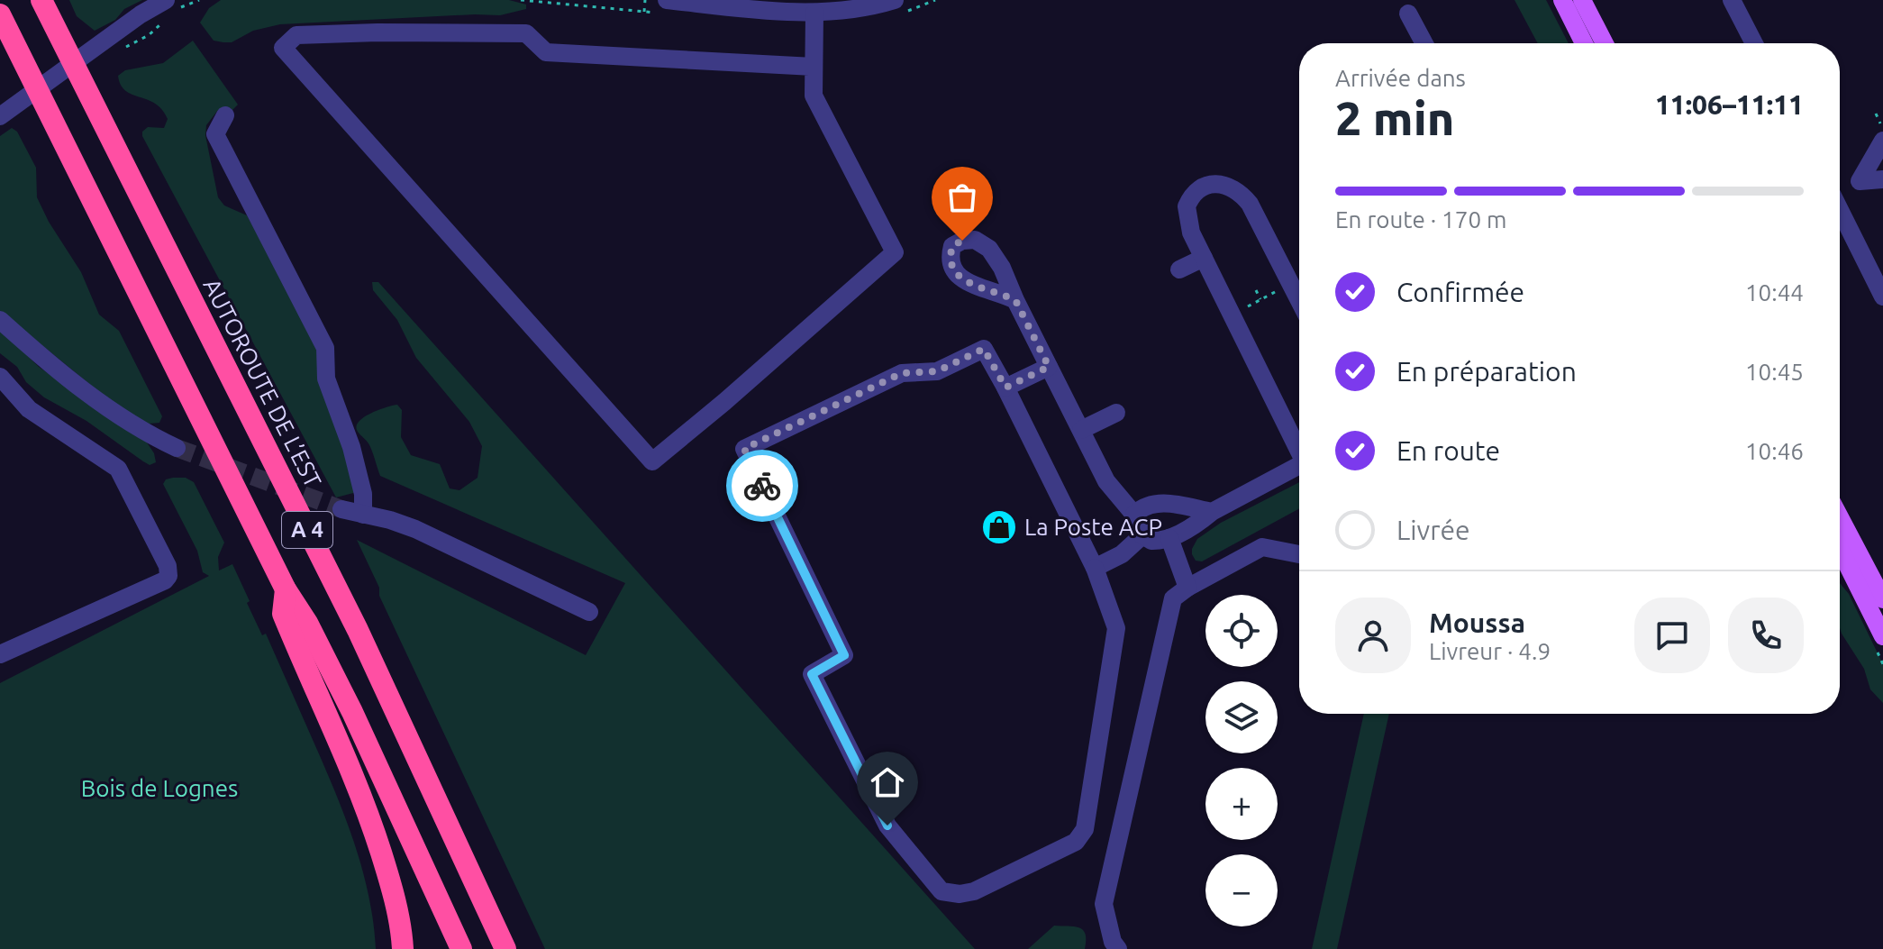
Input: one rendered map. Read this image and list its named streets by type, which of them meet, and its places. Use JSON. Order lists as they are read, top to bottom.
{
  "streets": {
    "highway": ["AUTOROUTE DE L’EST", "A 4"]
  },
  "parks": ["Bois de Lognes"],
  "places": {
    "shop": ["La Poste ACP"]
  },
  "page": {
    "heading": ["2 min", "Arrivée dans", "11:06–11:11"],
    "panel": ["Moussa", "Livreur · 4.9"],
    "bar": "En route · 170 m",
    "list": [
      ["Confirmée", "10:44"],
      ["En préparation", "10:45"],
      ["En route", "10:46"],
      "Livrée"
    ],
    "map_buttons": ["+", "−"]
  }
}
